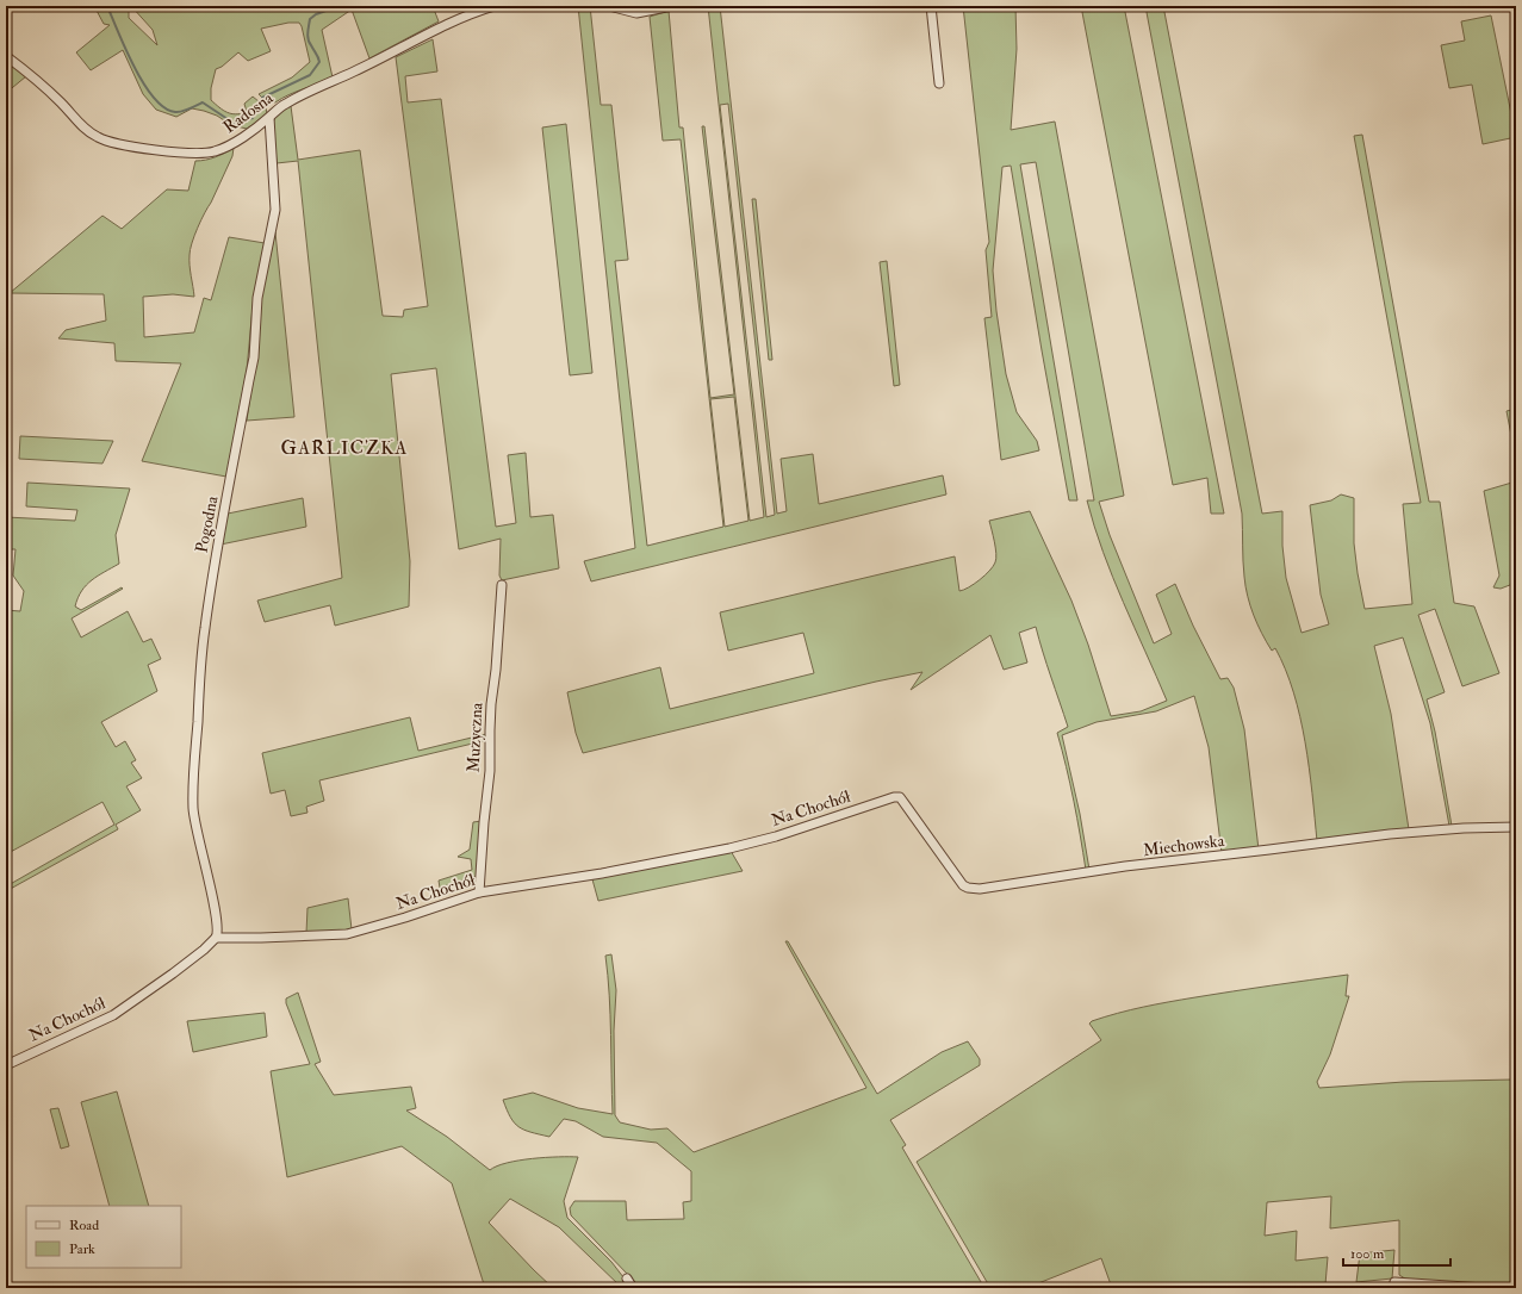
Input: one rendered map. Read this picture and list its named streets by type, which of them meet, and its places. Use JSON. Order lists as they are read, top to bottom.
{
  "streets": {
    "street": [
      "Radosna",
      "Pogodna",
      "Muzyczna",
      "Na Chochół",
      "Miechowska"
    ]
  },
  "crossings": [
    ["Radosna", "Pogodna"],
    ["Pogodna", "Na Chochół"],
    ["Muzyczna", "Na Chochół"],
    ["Na Chochół", "Miechowska"]
  ],
  "districts": ["GARLICZKA"],
  "legend": ["Road", "Park"],
  "scale_bar": "100 m"
}
